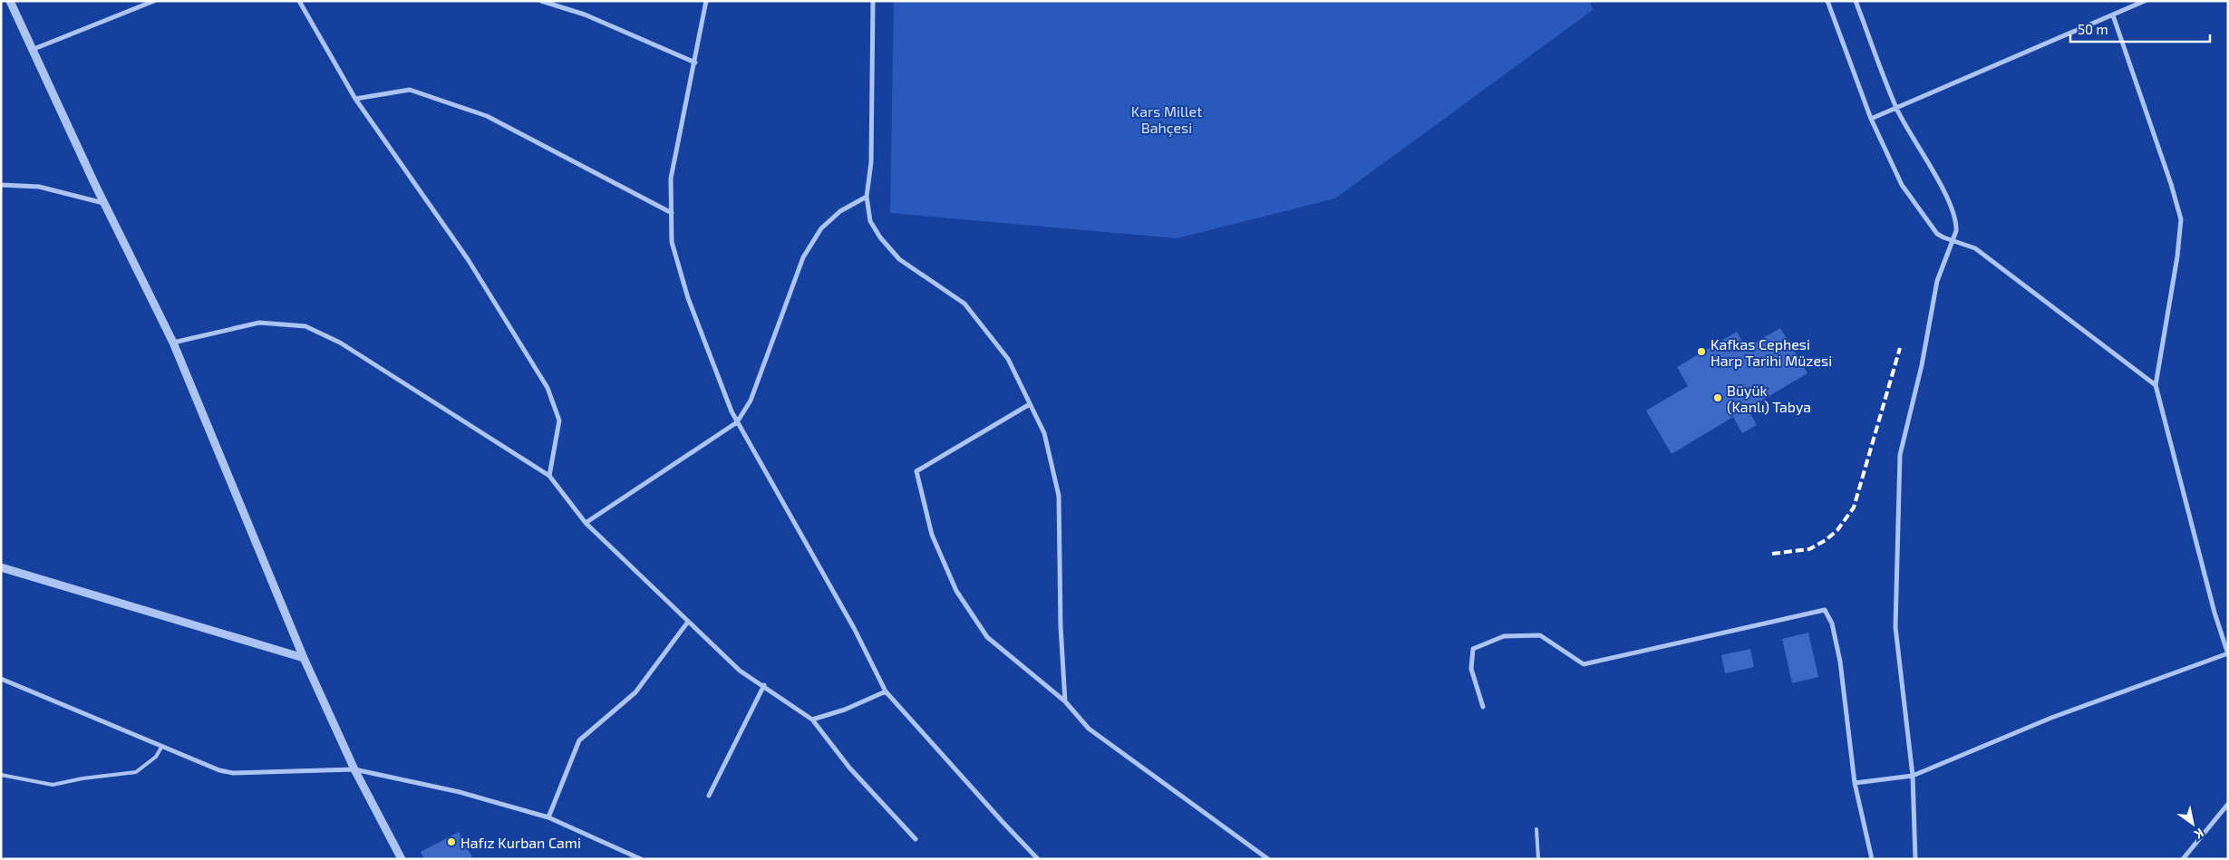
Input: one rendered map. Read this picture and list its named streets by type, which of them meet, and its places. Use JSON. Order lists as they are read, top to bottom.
{
  "parks": ["Kars Millet Bahçesi"],
  "places": ["Kafkas Cephesi Harp Tarihi Müzesi", "Büyük (Kanlı) Tabya", "Hafız Kurban Cami"],
  "scale_bar": "50 m",
  "north": "bottom right"
}
